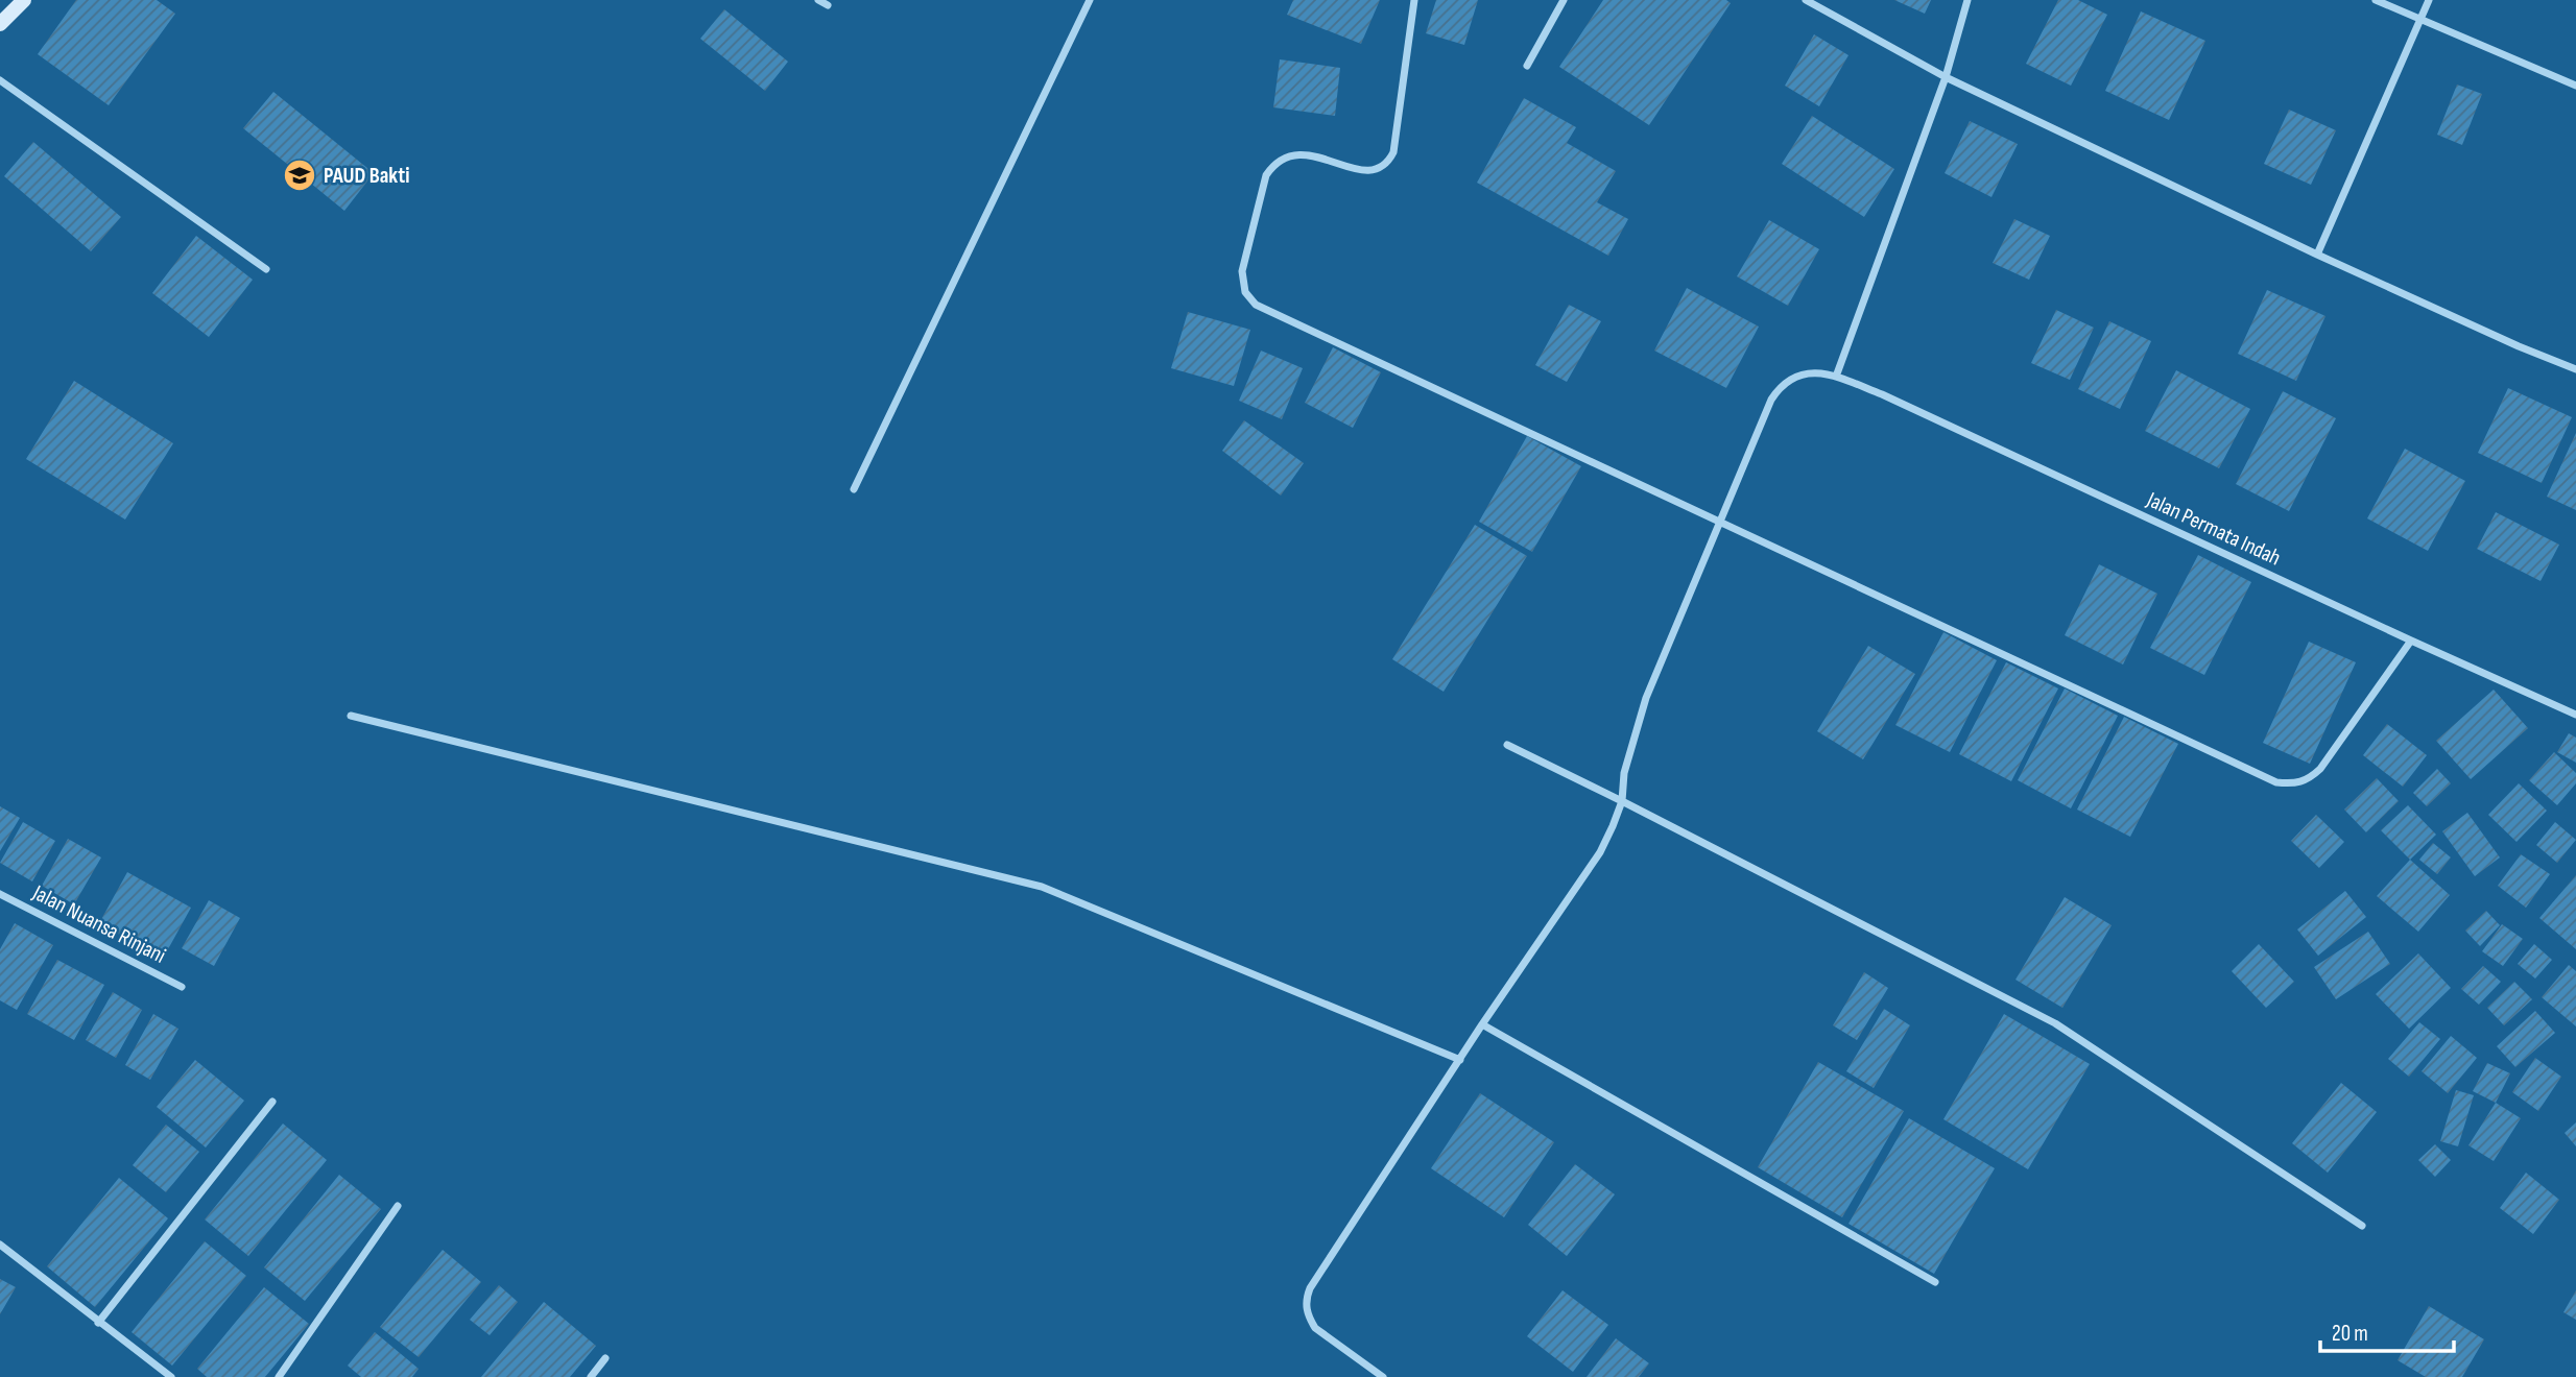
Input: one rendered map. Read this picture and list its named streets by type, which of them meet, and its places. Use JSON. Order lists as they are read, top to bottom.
{
  "streets": {
    "street": ["Jalan Permata Indah", "Jalan Nuansa Rinjani"]
  },
  "places": {
    "school or university": ["PAUD Bakti"]
  },
  "scale_bar": "20 m"
}
